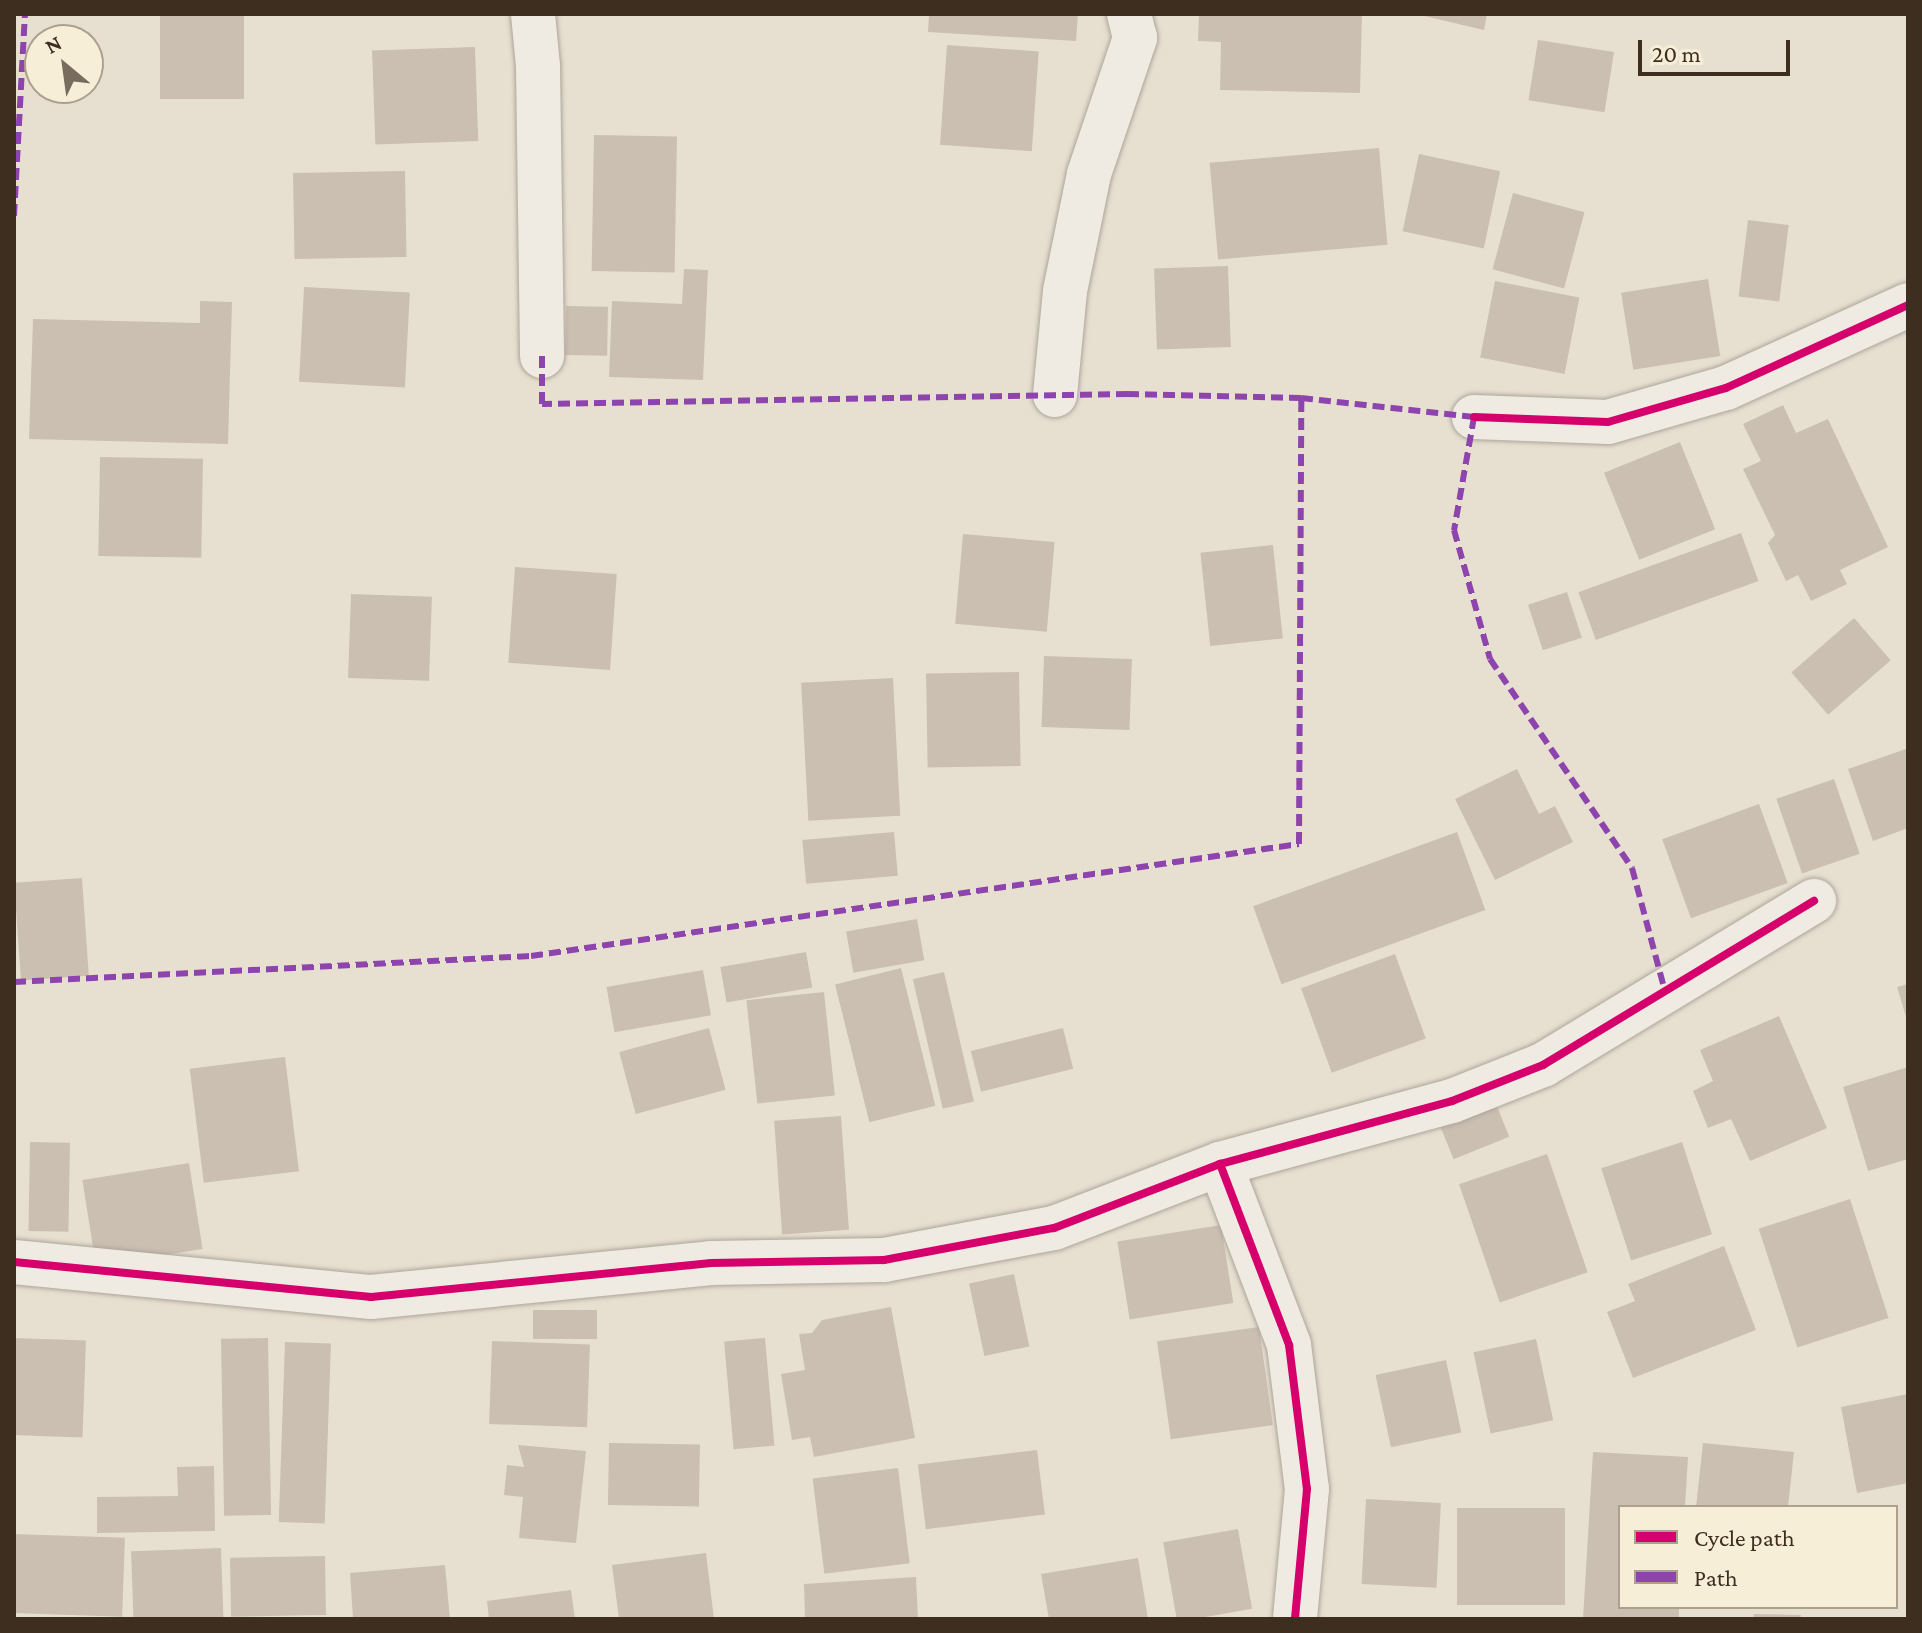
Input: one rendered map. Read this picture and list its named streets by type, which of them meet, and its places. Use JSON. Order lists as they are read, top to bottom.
{
  "legend": ["Cycle path", "Path"],
  "scale_bar": "20 m",
  "north": "top left"
}
